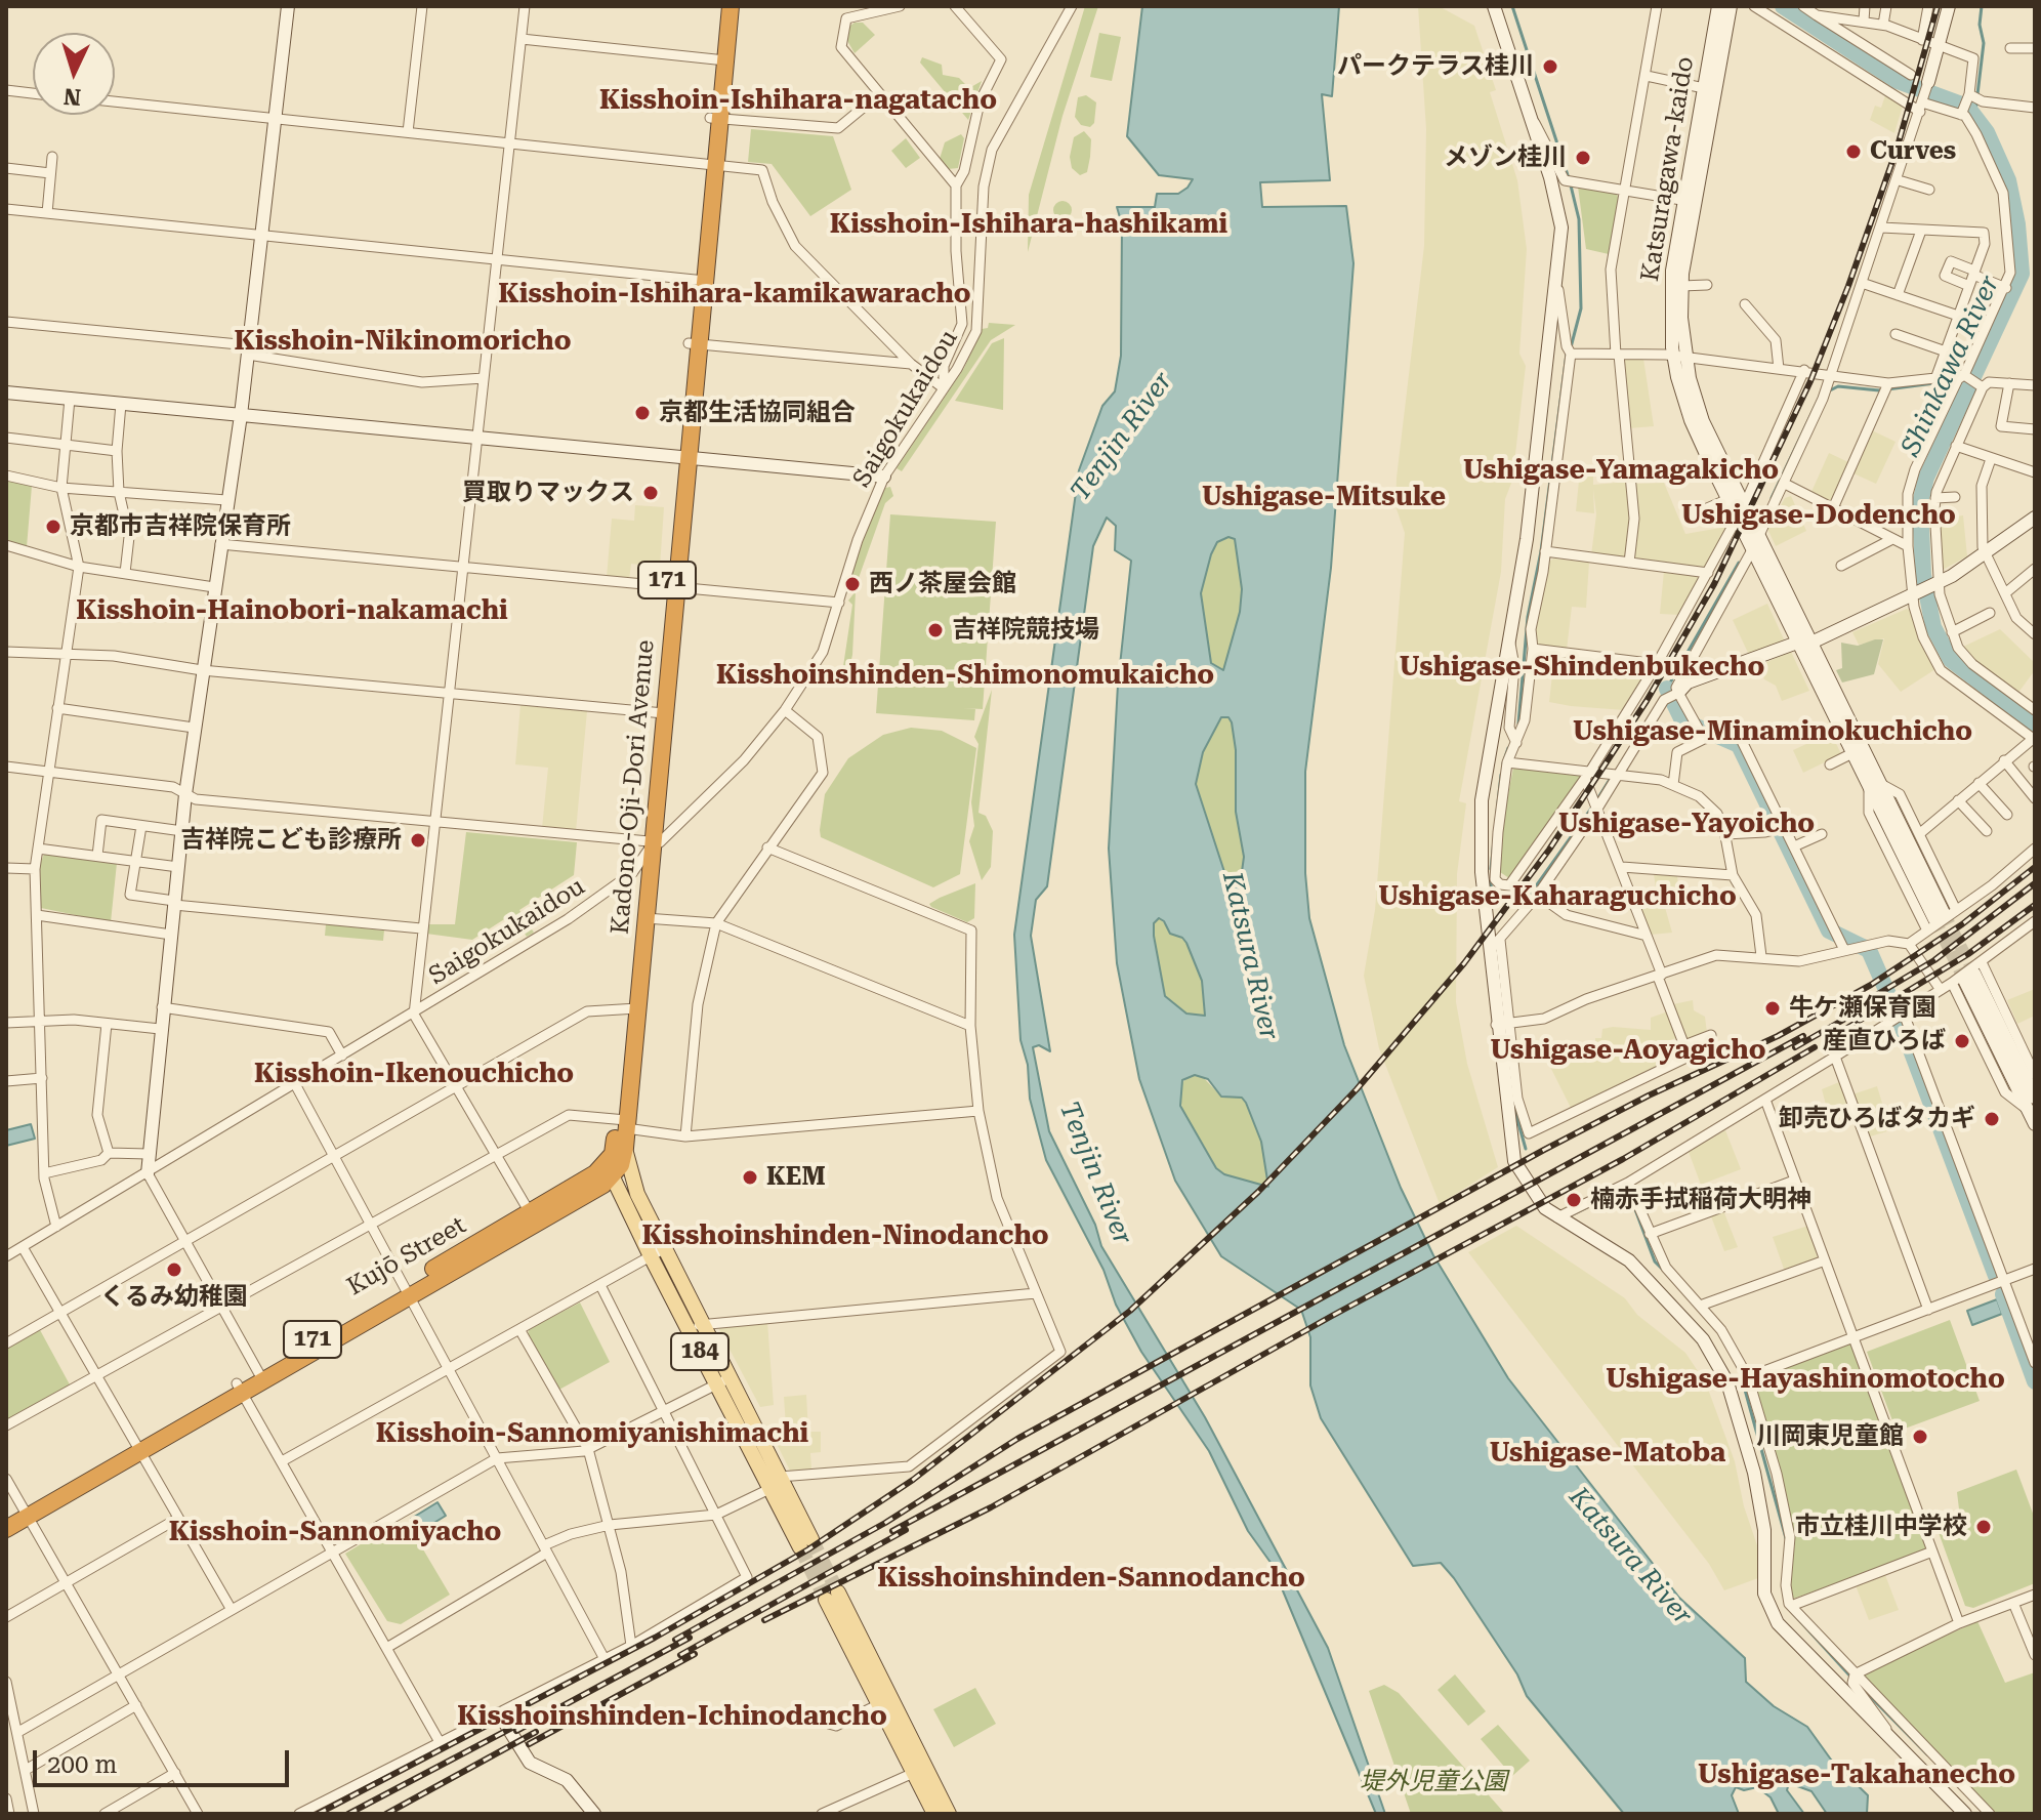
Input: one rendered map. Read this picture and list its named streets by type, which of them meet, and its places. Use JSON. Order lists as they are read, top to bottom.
{
  "streets": {
    "highway": ["171", "Kadono-Oji-Dori Avenue", "Kujō Street"],
    "main road": ["184"],
    "street": ["Katsuragawa-kaido", "Saigokukaidou"]
  },
  "crossings": [
    ["Saigokukaidou", "Kadono-Oji-Dori Avenue"],
    ["Kadono-Oji-Dori Avenue", "Kujō Street"],
    ["Kadono-Oji-Dori Avenue", "184"],
    ["Kujō Street", "184"]
  ],
  "districts": [
    "Kisshoin-Ishihara-nagatacho",
    "Kisshoin-Ishihara-hashikami",
    "Kisshoin-Ishihara-kamikawaracho",
    "Kisshoin-Nikinomoricho",
    "Ushigase-Yamagakicho",
    "Ushigase-Mitsuke",
    "Ushigase-Dodencho",
    "Kisshoin-Hainobori-nakamachi",
    "Ushigase-Shindenbukecho",
    "Kisshoinshinden-Shimonomukaicho",
    "Ushigase-Minaminokuchicho",
    "Ushigase-Yayoicho",
    "Ushigase-Kaharaguchicho",
    "Ushigase-Aoyagicho",
    "Kisshoin-Ikenouchicho",
    "Kisshoinshinden-Ninodancho",
    "Ushigase-Hayashinomotocho",
    "Kisshoin-Sannomiyanishimachi",
    "Ushigase-Matoba",
    "Kisshoin-Sannomiyacho",
    "Kisshoinshinden-Sannodancho",
    "Kisshoinshinden-Ichinodancho",
    "Ushigase-Takahanecho"
  ],
  "water": ["Shinkawa River", "Tenjin River", "Katsura River"],
  "parks": ["堤外児童公園"],
  "places": [
    "パークテラス桂川",
    "Curves",
    "メゾン桂川",
    "京都生活協同組合",
    "買取りマックス",
    "京都市吉祥院保育所",
    "西ノ茶屋会館",
    "吉祥院競技場",
    "吉祥院こども診療所",
    "牛ケ瀬保育園",
    "産直ひろば",
    "卸売ひろばタカギ",
    "KEM",
    "楠赤手拭稲荷大明神",
    "くるみ幼稚園",
    "川岡東児童館",
    "市立桂川中学校"
  ],
  "scale_bar": "200 m",
  "north": "bottom"
}
